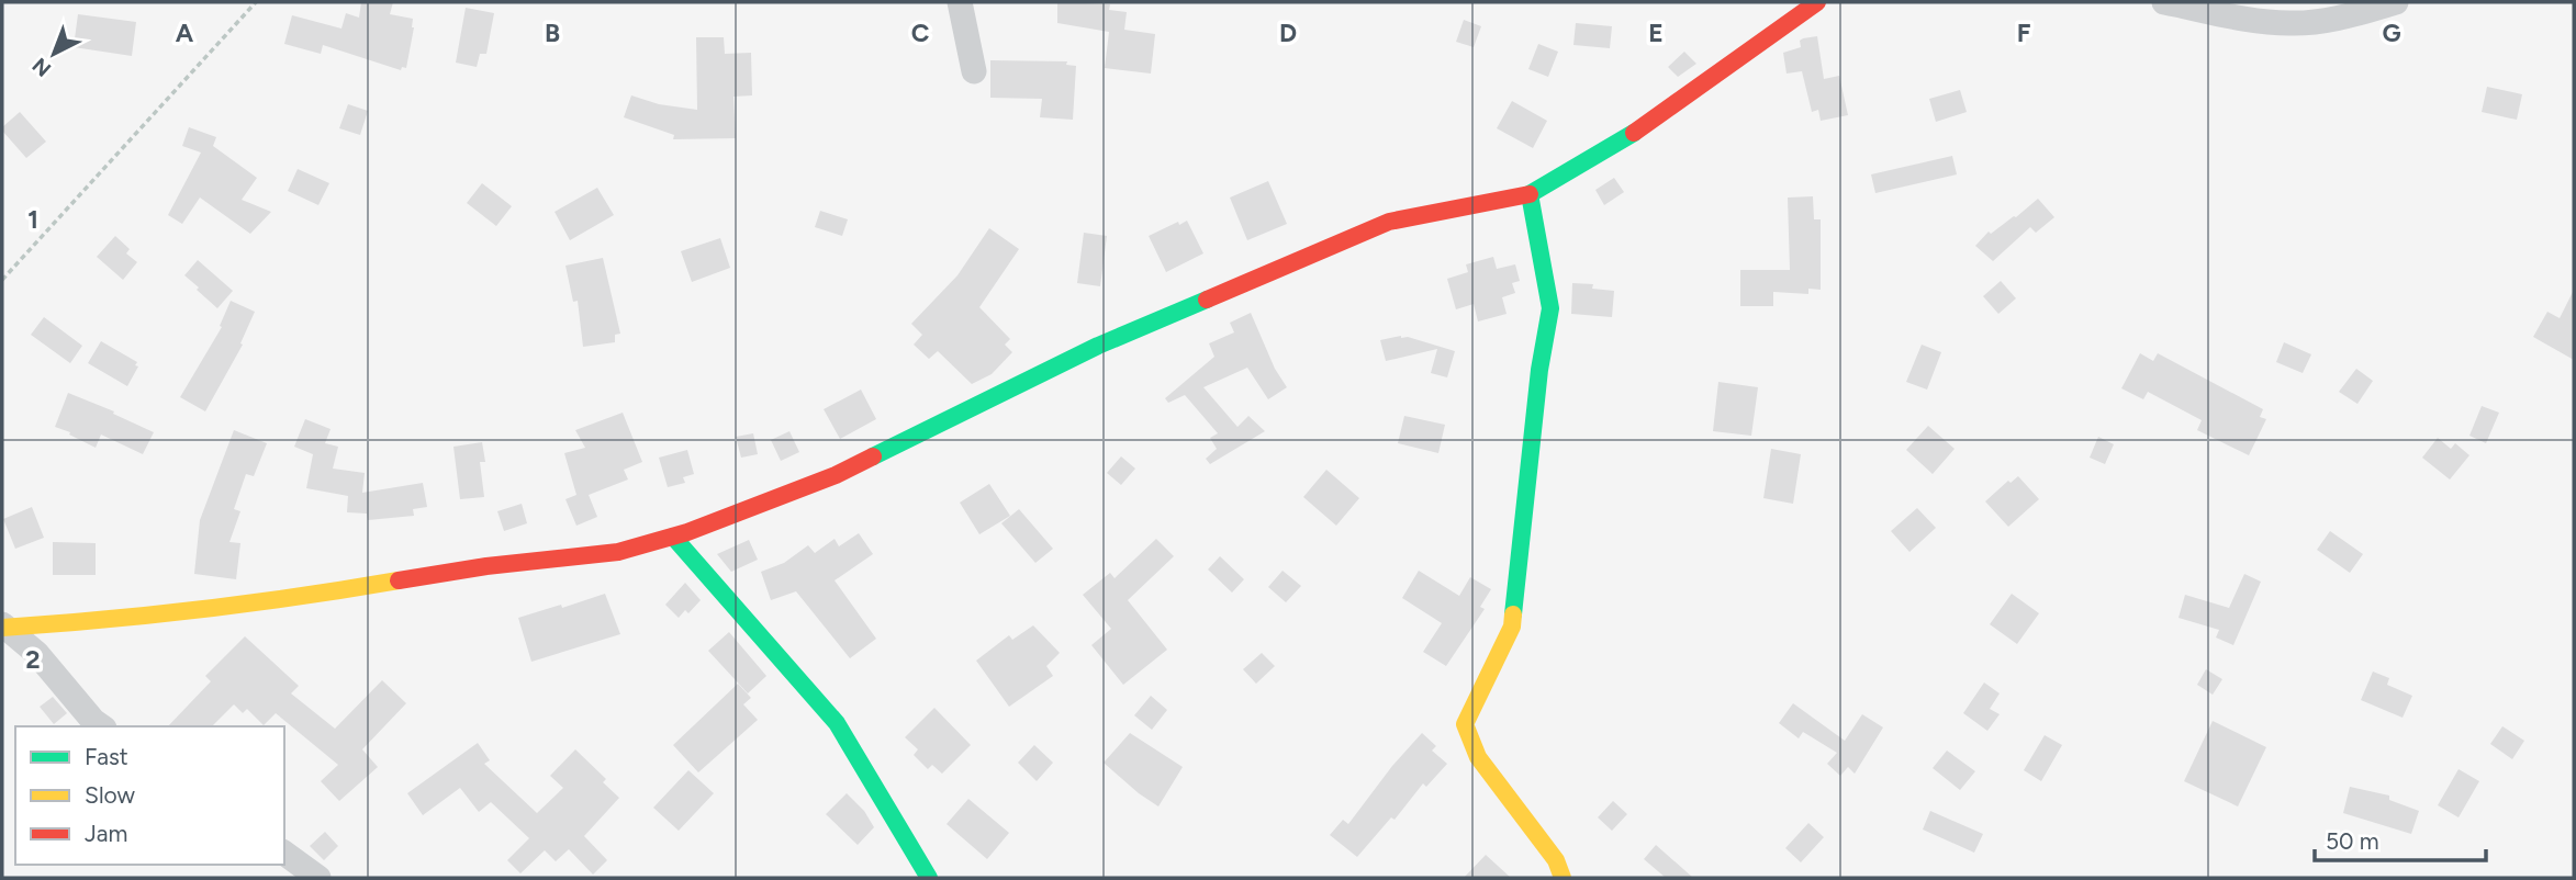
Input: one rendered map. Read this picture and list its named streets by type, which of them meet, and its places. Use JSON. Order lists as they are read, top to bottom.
{
  "legend": ["Fast", "Slow", "Jam"],
  "scale_bar": "50 m",
  "north": "bottom left",
  "grid": {
    "columns": [
      "A",
      "B",
      "C",
      "D",
      "E",
      "F",
      "G"
    ],
    "rows": ["1", "2"]
  }
}
